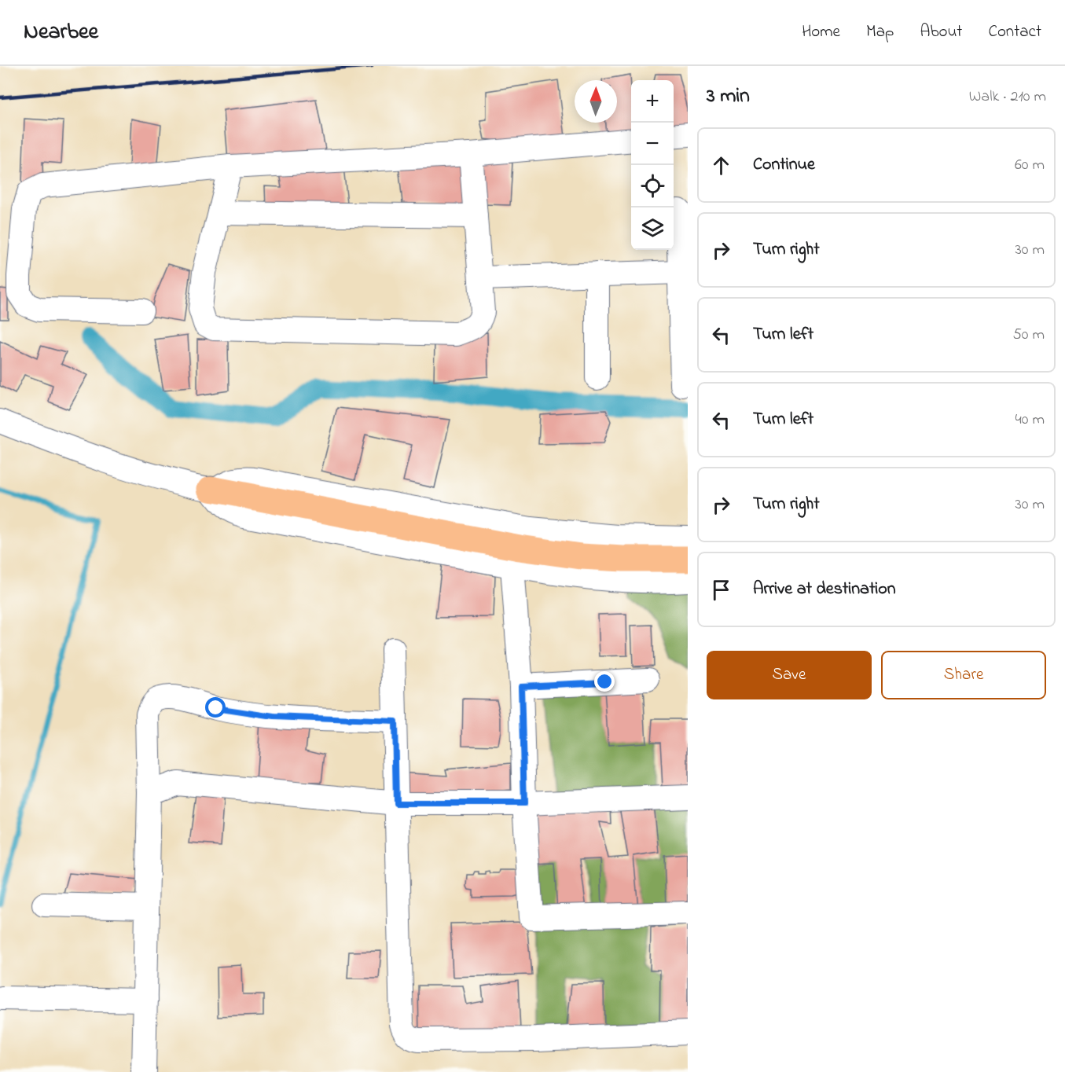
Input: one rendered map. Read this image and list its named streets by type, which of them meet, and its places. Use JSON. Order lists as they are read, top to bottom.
{
  "north": "top",
  "page": {
    "header": "Nearbee",
    "nav": [
      "Home",
      "Map",
      "About",
      "Contact"
    ],
    "heading": ["3 min", "Walk · 210 m"],
    "map_buttons": ["+", "−"],
    "list": [
      ["Continue", "60 m"],
      ["Turn right", "30 m"],
      ["Turn left", "50 m"],
      ["Turn left", "40 m"],
      ["Turn right", "30 m"],
      "Arrive at destination"
    ],
    "buttons": ["Save", "Share"]
  }
}
